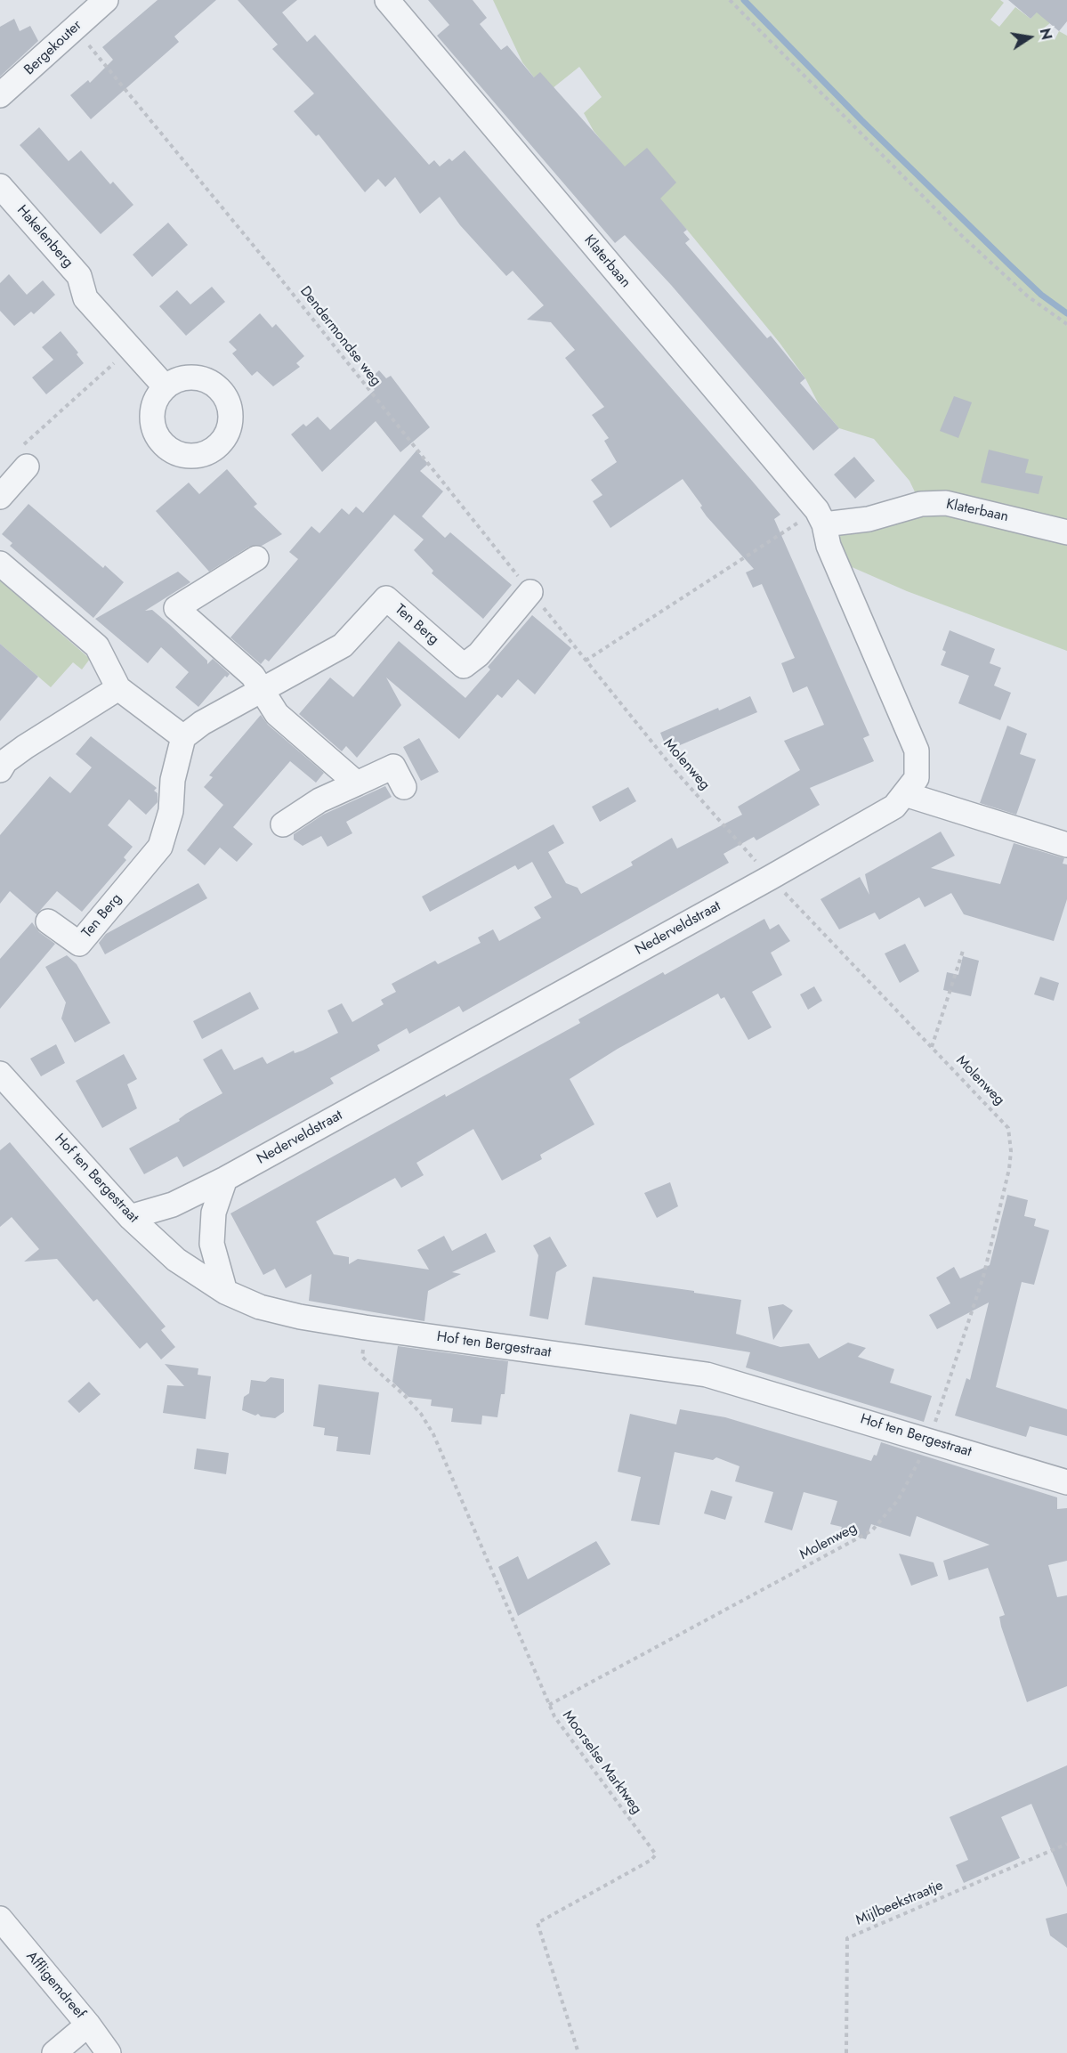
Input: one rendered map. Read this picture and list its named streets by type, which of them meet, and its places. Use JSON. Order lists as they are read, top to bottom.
{
  "streets": {
    "street": [
      "Bergekouter",
      "Hakelenberg",
      "Klaterbaan",
      "Ten Berg",
      "Nederveldstraat",
      "Hof ten Bergestraat",
      "Affligemdreef"
    ],
    "path": [
      "Dendermondse weg",
      "Molenweg",
      "Moorselse Marktweg",
      "Mijlbeekstraatje"
    ]
  },
  "crossings": [
    ["Bergekouter", "Dendermondse weg"],
    ["Klaterbaan", "Nederveldstraat"],
    ["Dendermondse weg", "Ten Berg"],
    ["Dendermondse weg", "Molenweg"],
    ["Molenweg", "Nederveldstraat"],
    ["Molenweg", "Hof ten Bergestraat"],
    ["Molenweg", "Moorselse Marktweg"],
    ["Nederveldstraat", "Hof ten Bergestraat"],
    ["Hof ten Bergestraat", "Moorselse Marktweg"]
  ],
  "north": "right"
}
